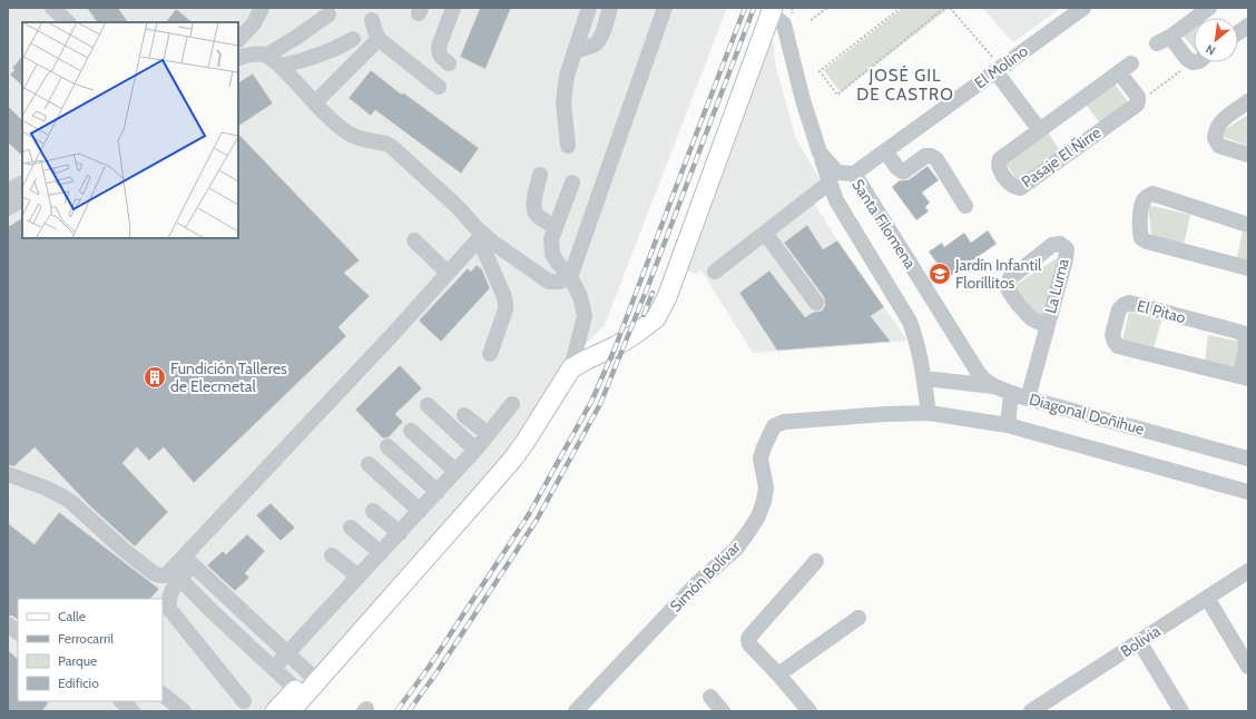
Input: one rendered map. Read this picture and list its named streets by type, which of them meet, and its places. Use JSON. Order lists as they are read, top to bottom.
{
  "streets": {
    "street": [
      "El Molino",
      "Pasaje El Ñirre",
      "Santa Filomena",
      "La Luma",
      "El Pitao",
      "Diagonal Doñihue",
      "Simón Bolívar",
      "Bolivia"
    ]
  },
  "crossings": [
    ["El Molino", "Santa Filomena"],
    ["Santa Filomena", "Diagonal Doñihue"],
    ["La Luma", "Diagonal Doñihue"]
  ],
  "districts": ["JOSÉ GIL DE CASTRO"],
  "places": {
    "school or university": ["Jardín Infantil Florillitos"],
    "building": ["Fundición Talleres de Elecmetal"]
  },
  "legend": [
    "Calle",
    "Ferrocarril",
    "Parque",
    "Edificio"
  ],
  "north": "bottom left"
}
